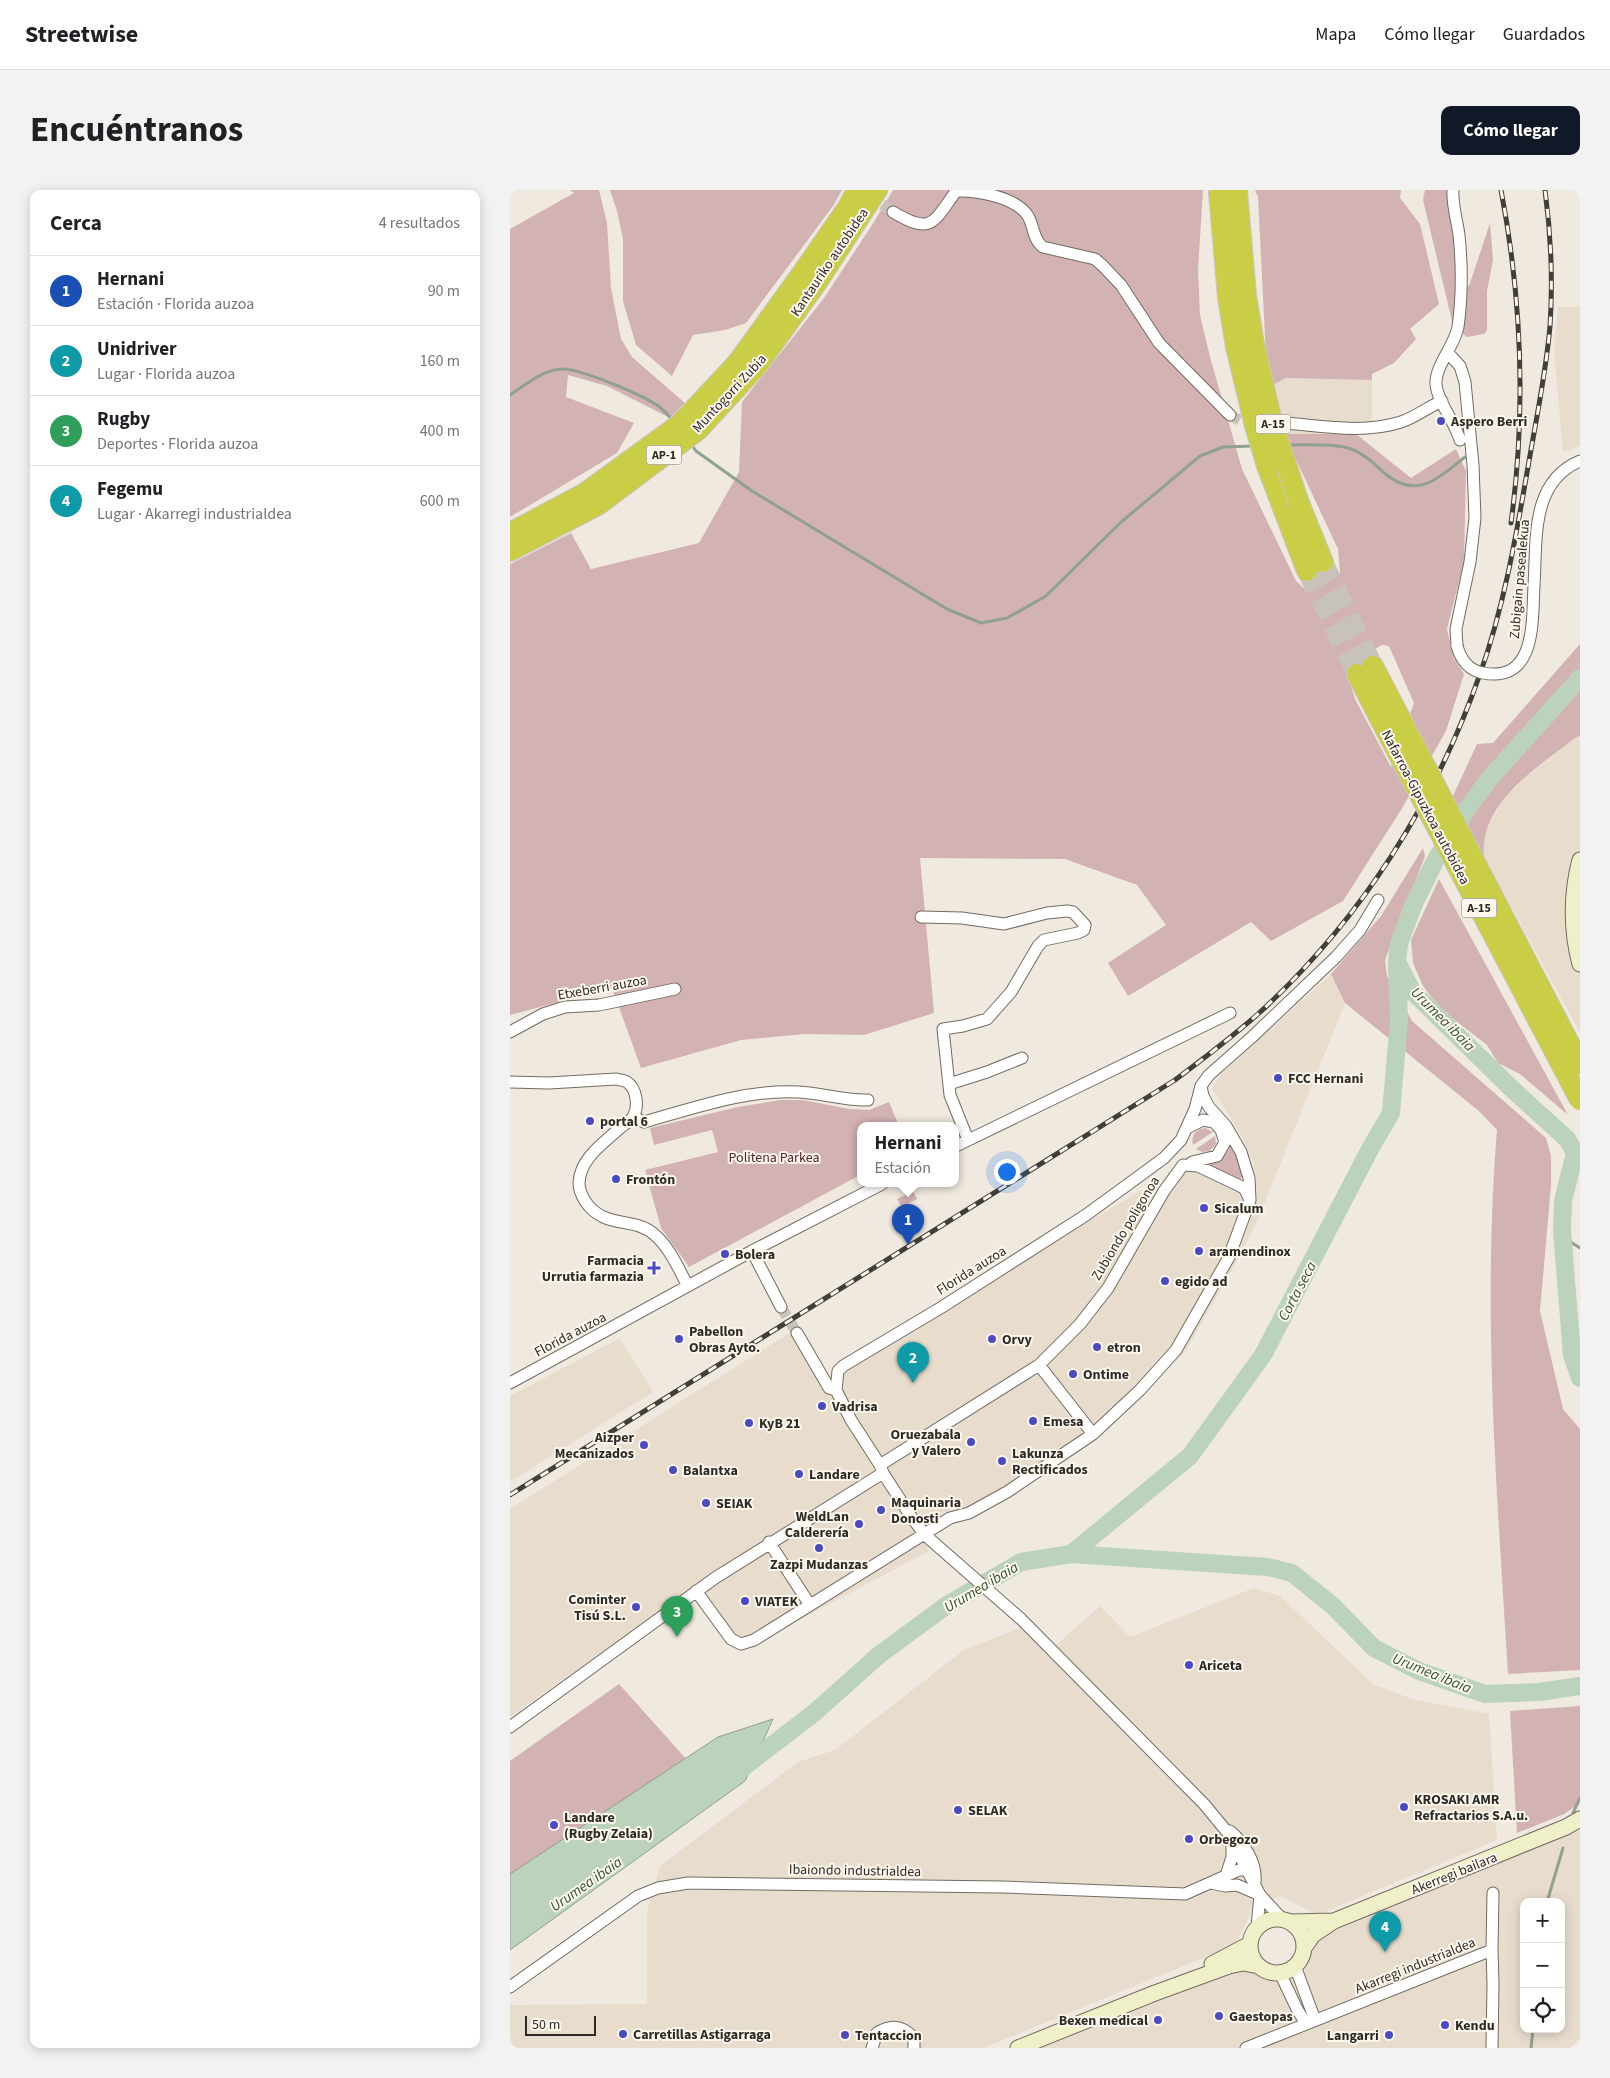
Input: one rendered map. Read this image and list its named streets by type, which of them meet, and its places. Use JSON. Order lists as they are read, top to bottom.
{
  "streets": {
    "highway": [
      "Kantauriko autobidea",
      "Muntogorri Zubia",
      "A-15",
      "AP-1",
      "Nafarroa-Gipuzkoa autobidea"
    ],
    "main road": ["Akerregi bailara"],
    "street": [
      "Zubigain pasealekua",
      "Etxeberri auzoa",
      "Zubiondo poligonoa",
      "Florida auzoa",
      "Ibaiondo industrialdea",
      "Akarregi industrialdea"
    ]
  },
  "crossings": [
    ["Kantauriko autobidea", "Muntogorri Zubia"]
  ],
  "water": ["Urumea ibaia", "Corta seca"],
  "parks": ["Politena Parkea"],
  "places": {
    "other": [
      "Aspero Berri",
      "FCC Hernani",
      "portal 6",
      "Frontón",
      "Sicalum",
      "aramendinox",
      "Bolera",
      "egido ad",
      "Pabellon Obras Ayto.",
      "Orvy",
      "etron",
      "Ontime",
      "Vadrisa",
      "Emesa",
      "KyB 21",
      "Oruezabala y Valero",
      "Aizper Mecanizados",
      "Lakunza Rectificados",
      "Balantxa",
      "Landare",
      "SEIAK",
      "Maquinaria Donosti",
      "WeldLan Calderería",
      "Zazpi Mudanzas",
      "VIATEK",
      "Cominter Tisú S.L.",
      "Ariceta",
      "KROSAKI AMR Refractarios S.A.u.",
      "SELAK",
      "Landare (Rugby Zelaia)",
      "Orbegozo",
      "Gaestopas",
      "Bexen medical",
      "Kendu",
      "Carretillas Astigarraga",
      "Tentaccion",
      "Langarri"
    ],
    "health": ["Farmacia Urrutia farmazia"]
  },
  "scale_bar": "50 m",
  "page": {
    "header": "Streetwise",
    "nav": ["Mapa", "Cómo llegar", "Guardados"],
    "title": "Encuéntranos",
    "buttons": "Cómo llegar",
    "heading": ["Cerca", "4 resultados"],
    "list": [
      {
        "mark": "1",
        "name": "Hernani",
        "note": "Estación · Florida auzoa",
        "value": "90 m"
      },
      {
        "mark": "2",
        "name": "Unidriver",
        "note": "Lugar · Florida auzoa",
        "value": "160 m"
      },
      {
        "mark": "3",
        "name": "Rugby",
        "note": "Deportes · Florida auzoa",
        "value": "400 m"
      },
      {
        "mark": "4",
        "name": "Fegemu",
        "note": "Lugar · Akarregi industrialdea",
        "value": "600 m"
      }
    ],
    "popup": ["Hernani", "Estación"],
    "pins": [
      "1",
      "2",
      "3",
      "4"
    ],
    "map_buttons": ["+", "−"],
    "scale": "50 m"
  }
}
